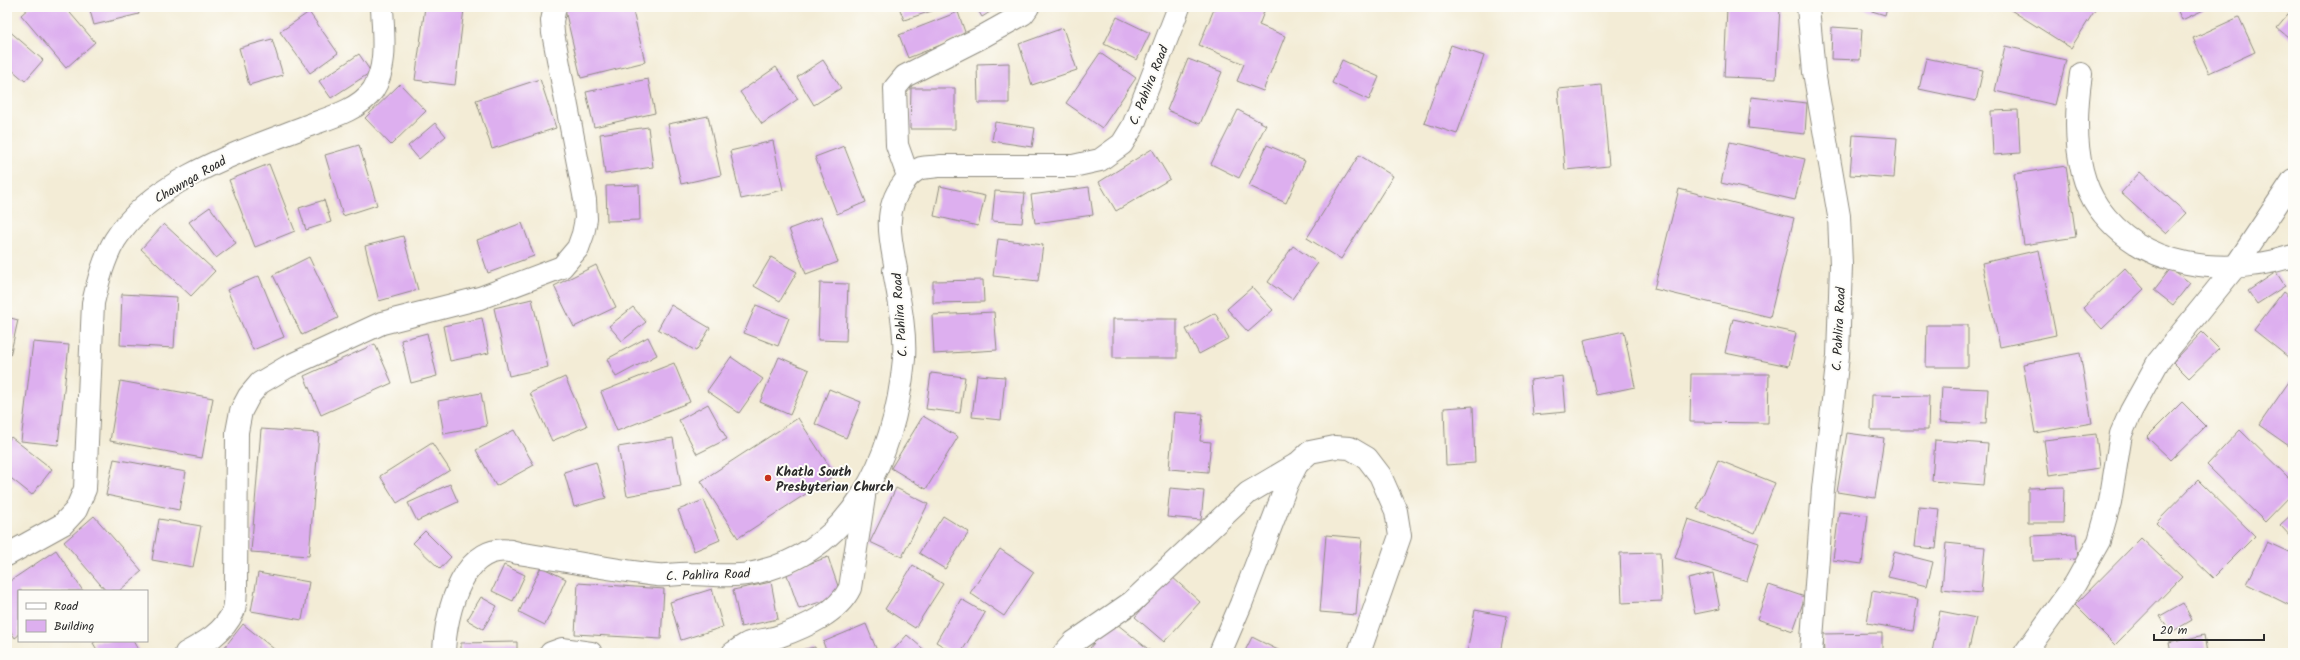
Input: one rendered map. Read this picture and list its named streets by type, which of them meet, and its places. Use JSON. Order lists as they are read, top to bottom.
{
  "streets": {
    "street": ["C. Pahlira Road", "Chawnga Road"]
  },
  "places": ["Khatla South Presbyterian Church"],
  "legend": ["Road", "Building"],
  "scale_bar": "20 m"
}
